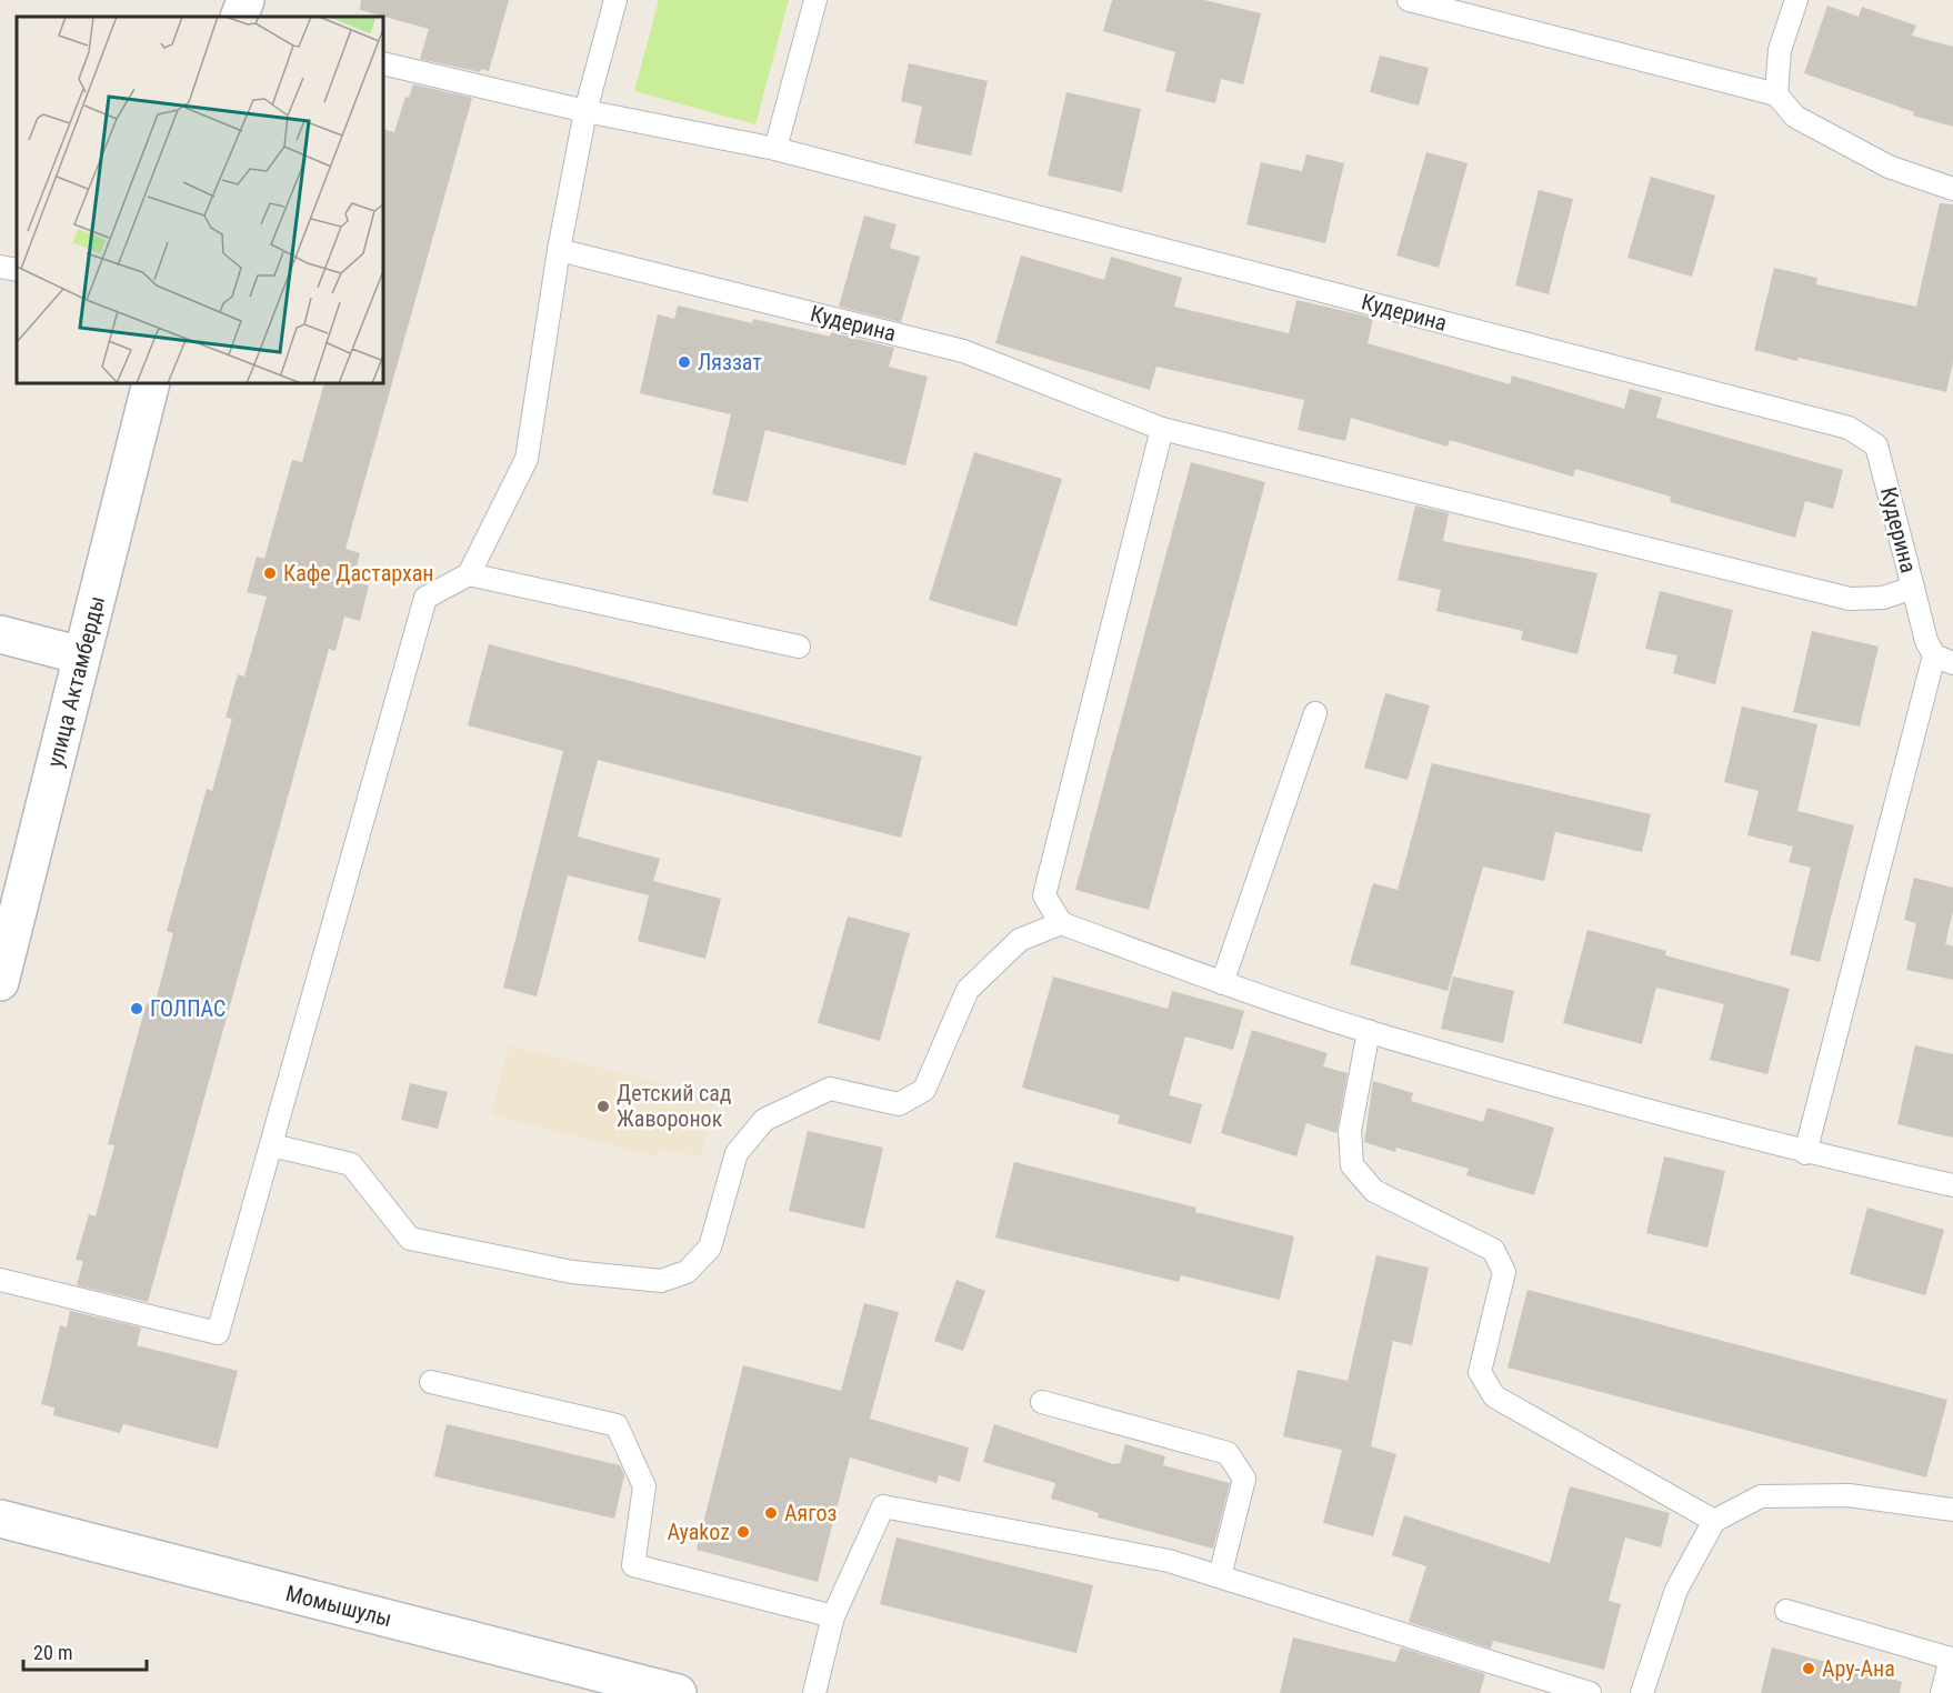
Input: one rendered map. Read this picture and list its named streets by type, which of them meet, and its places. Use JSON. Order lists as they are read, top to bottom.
{
  "streets": {
    "main road": ["улица Актамберды", "Момышулы"],
    "lane": ["Кудерина"]
  },
  "places": [
    "Ляззат",
    "Кафе Дастархан",
    "ГОЛПАС",
    "Детский сад Жаворонок",
    "Аягоз",
    "Ayakoz",
    "Ару-Ана"
  ],
  "scale_bar": "20 m"
}
